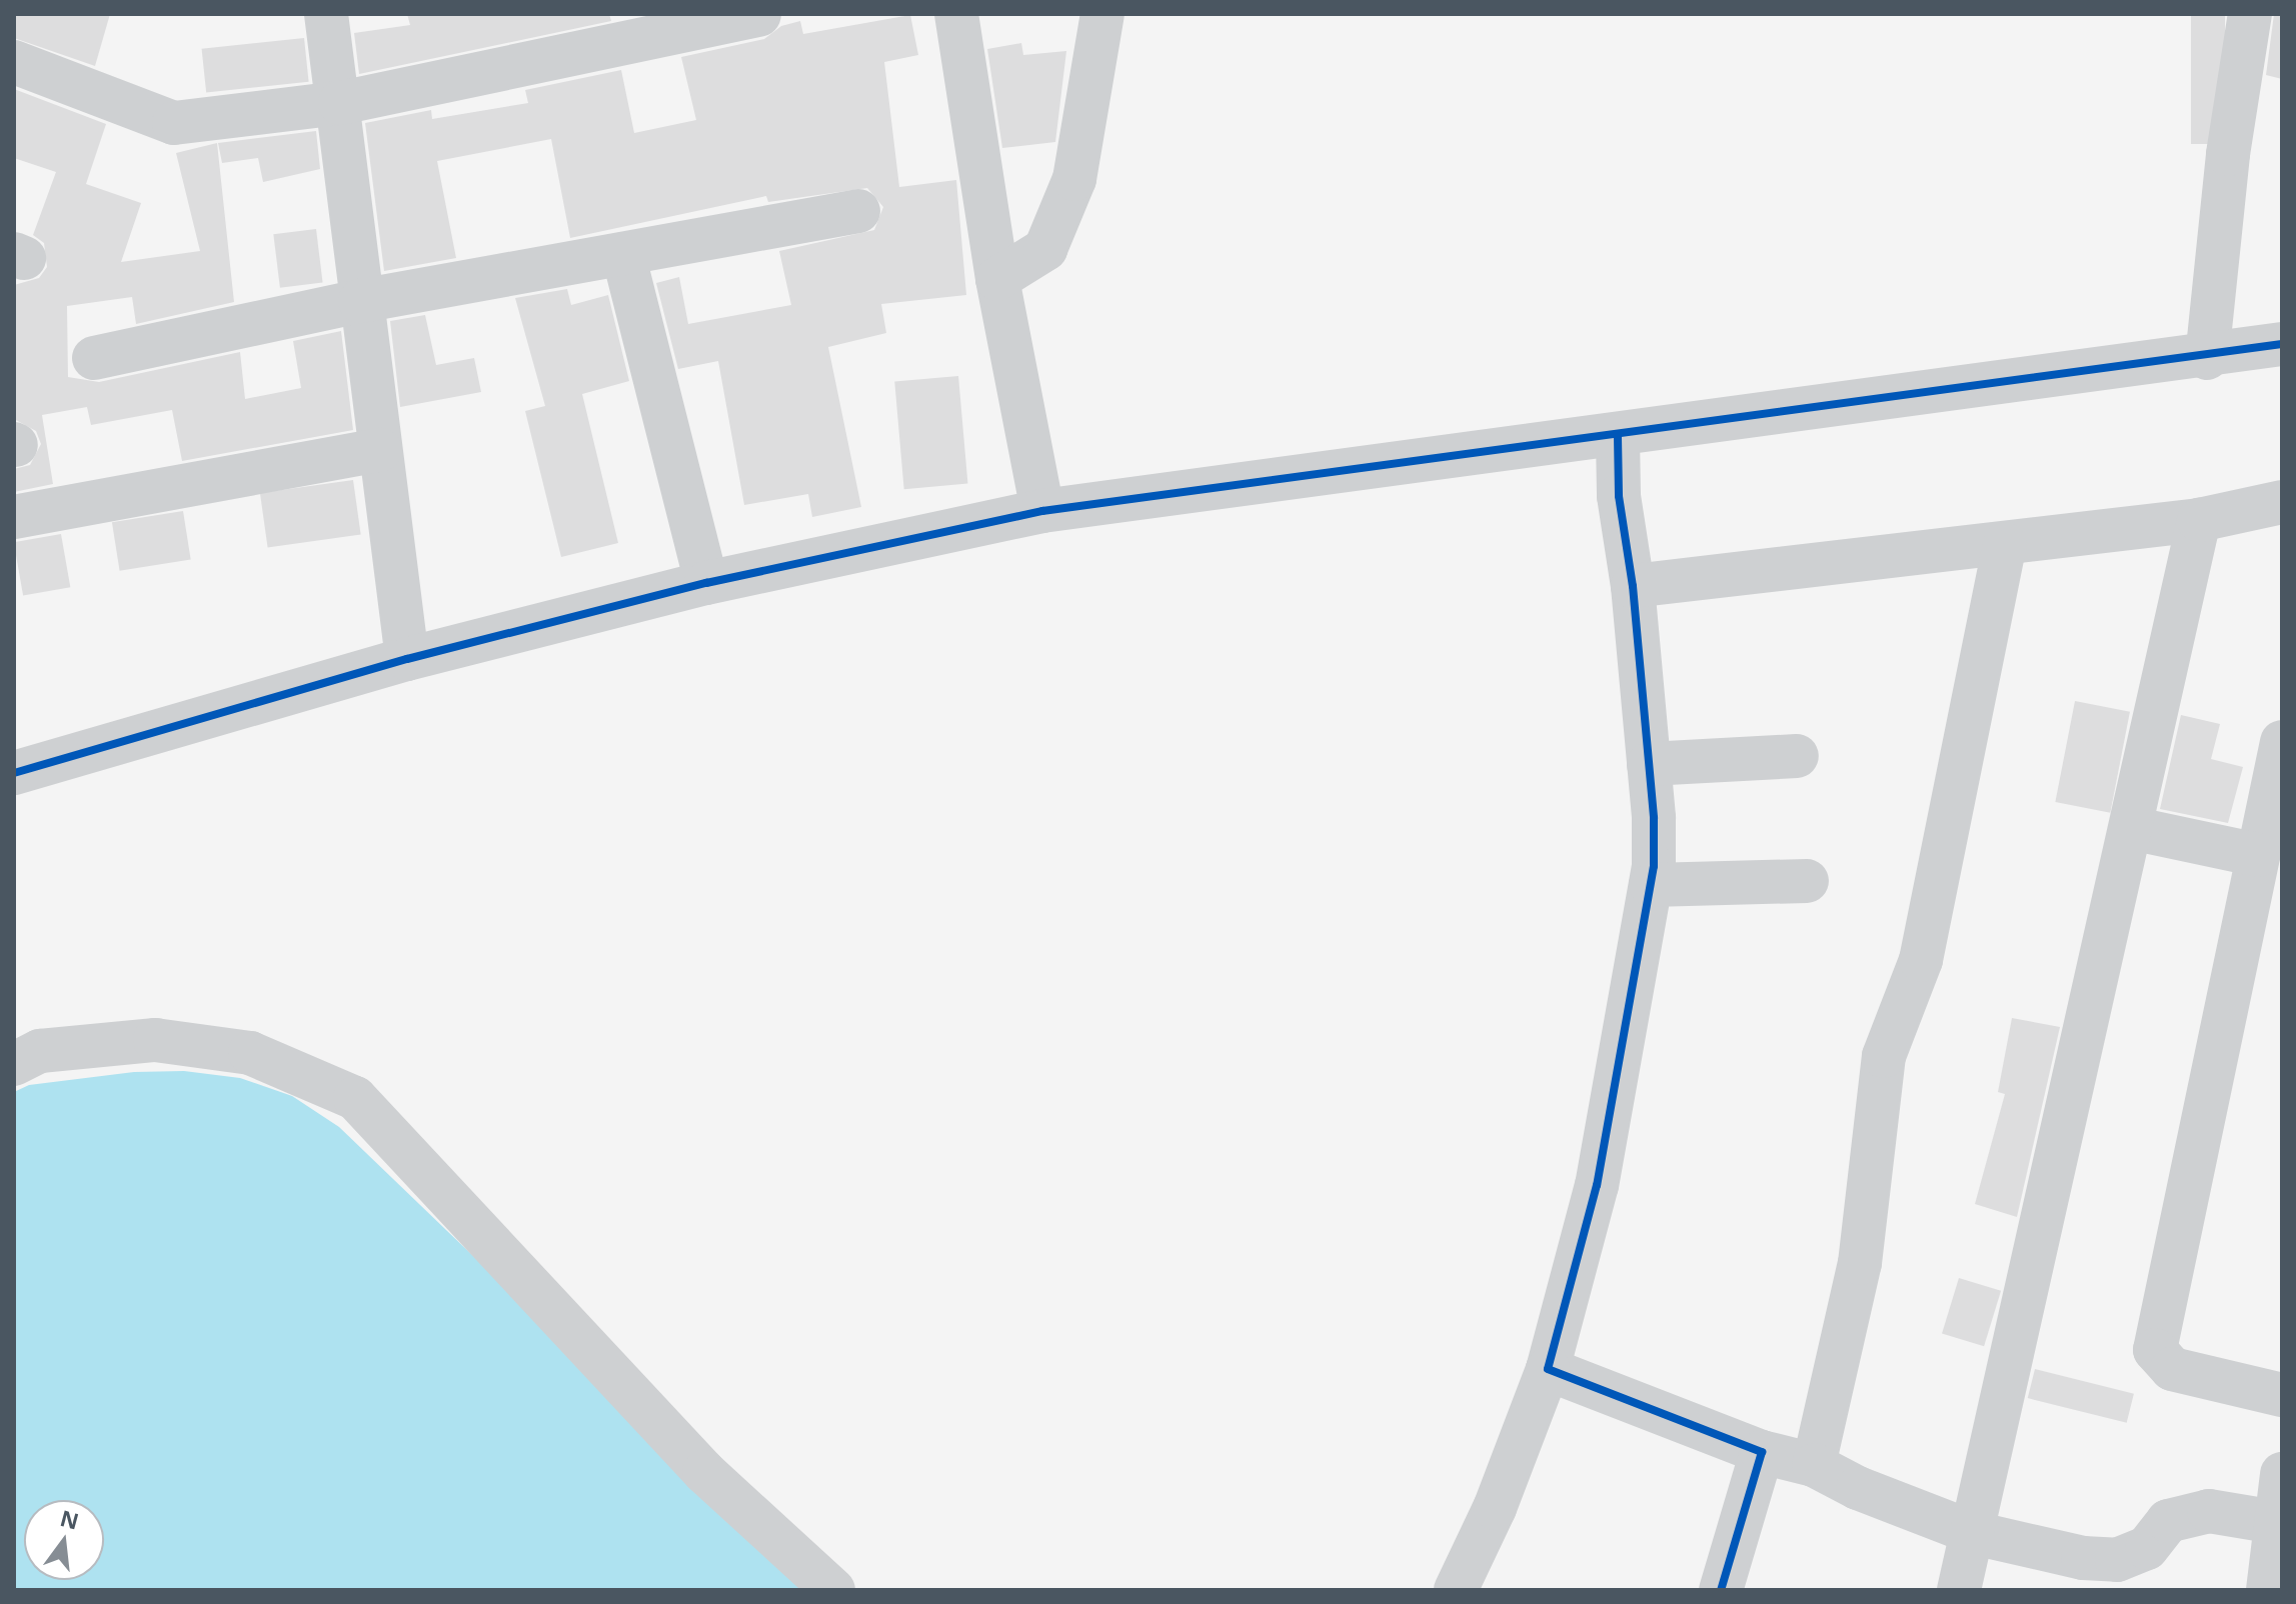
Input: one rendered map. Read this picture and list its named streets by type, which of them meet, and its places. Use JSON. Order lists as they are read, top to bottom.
{
  "north": "top"
}
